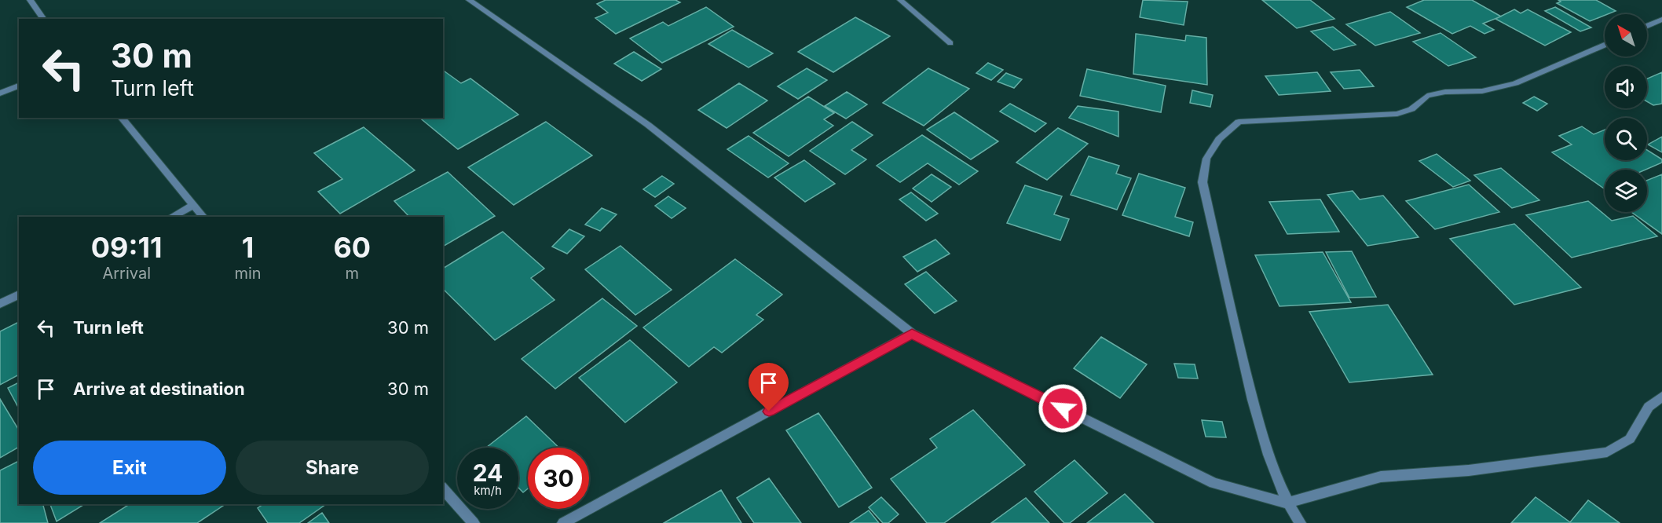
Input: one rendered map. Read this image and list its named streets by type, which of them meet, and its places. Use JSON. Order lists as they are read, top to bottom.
{
  "north": "top left",
  "page": {
    "turn": ["30 m", "Turn left"],
    "eta": [
      "09:11",
      "Arrival",
      "1",
      "min",
      "60",
      "m"
    ],
    "list": [
      {
        "name": "Turn left",
        "value": "30 m"
      },
      {
        "name": "Arrive at destination",
        "value": "30 m"
      }
    ],
    "buttons": ["Exit", "Share"],
    "speed": "24 km/h",
    "limit": "30"
  }
}
